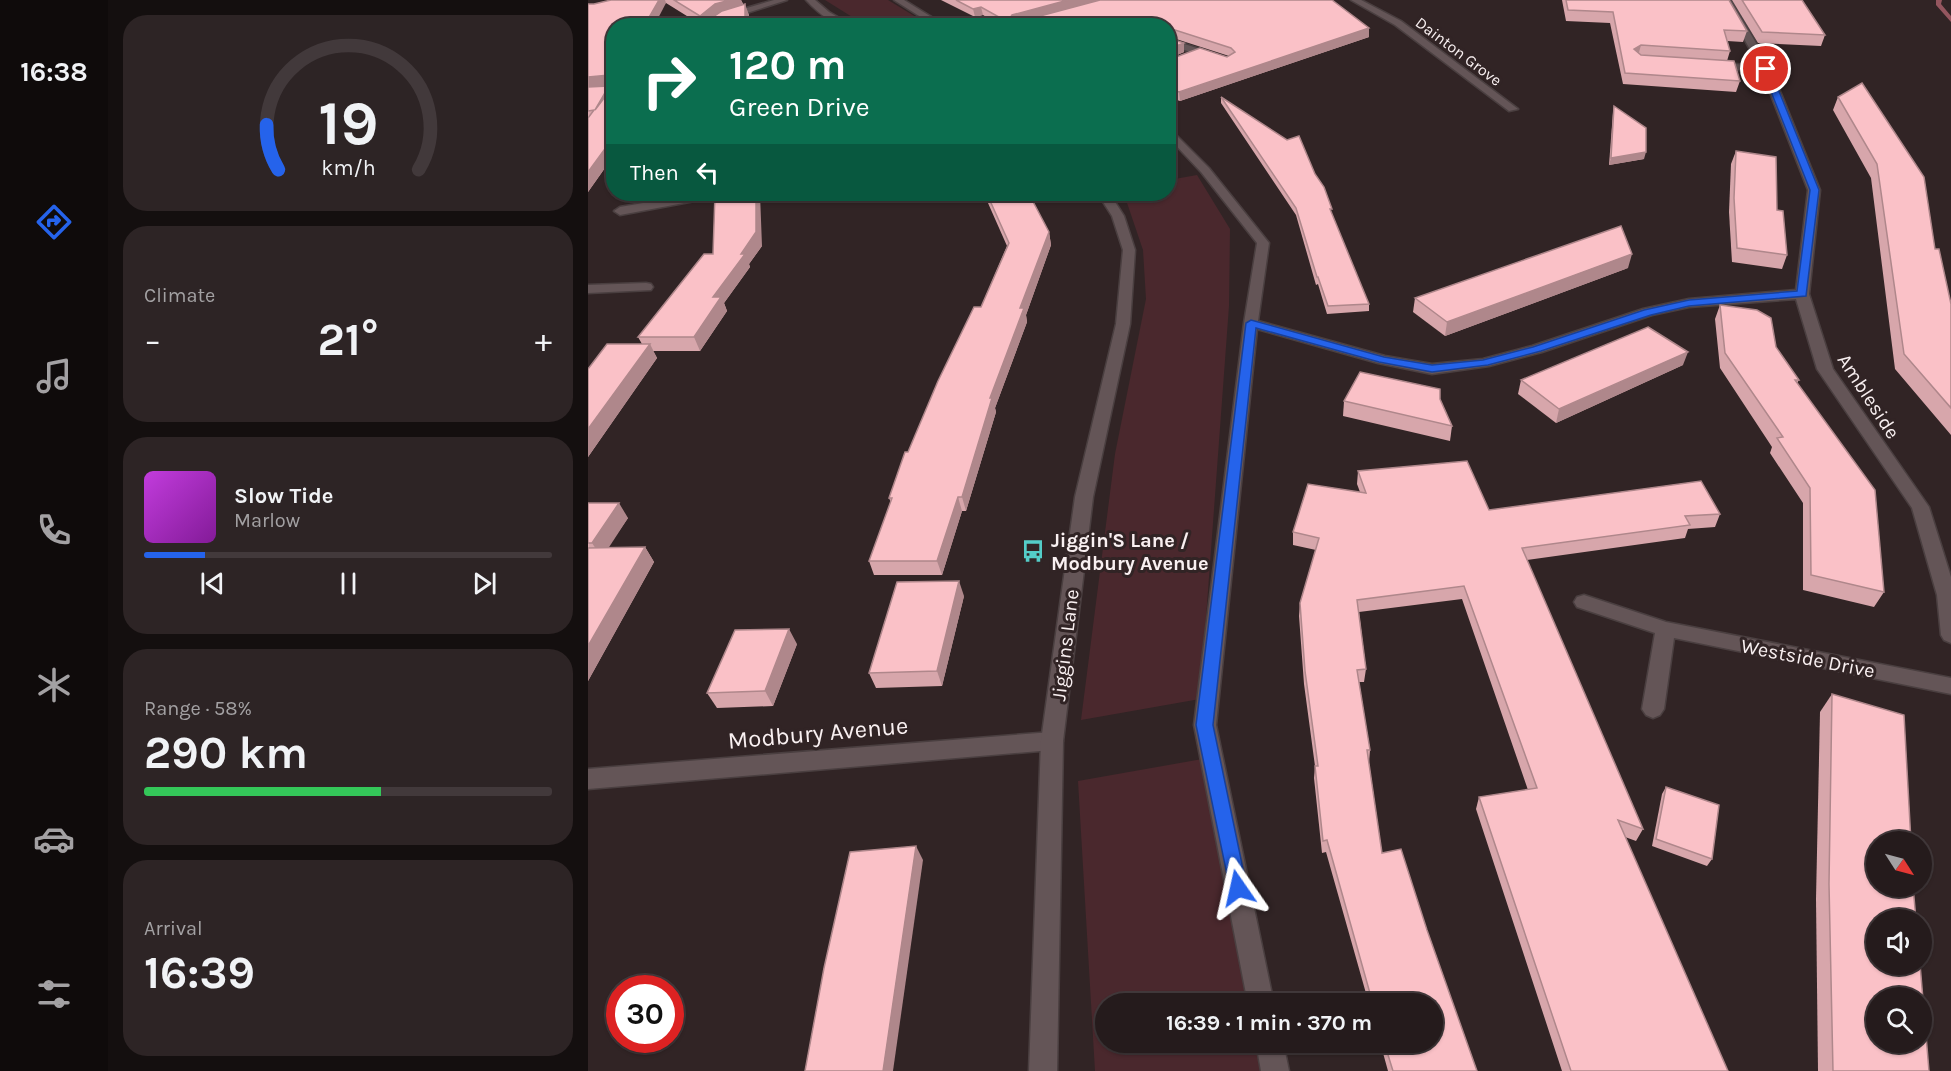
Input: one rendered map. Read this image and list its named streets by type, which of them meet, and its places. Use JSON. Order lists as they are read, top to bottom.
{
  "streets": {
    "street": [
      "Dainton Grove",
      "Ambleside",
      "Jiggins Lane",
      "Westside Drive",
      "Modbury Avenue"
    ]
  },
  "crossings": [
    ["Jiggins Lane", "Modbury Avenue"]
  ],
  "places": {
    "bus stop": ["Jiggin'S Lane / Modbury Avenue"]
  },
  "north": "bottom right",
  "page": {
    "tabs": "16:38",
    "turn": ["120 m", "Green Drive"],
    "then": "Then",
    "tile": [
      "Climate",
      ["Range · 58%", "290 km"],
      ["Arrival", "16:39"]
    ],
    "heat": ["−", "21°", "+"],
    "song": ["Slow Tide", "Marlow"],
    "limit": "30",
    "trip": "16:39 · 1 min · 370 m",
    "gauge": ["19", "km/h"]
  }
}
